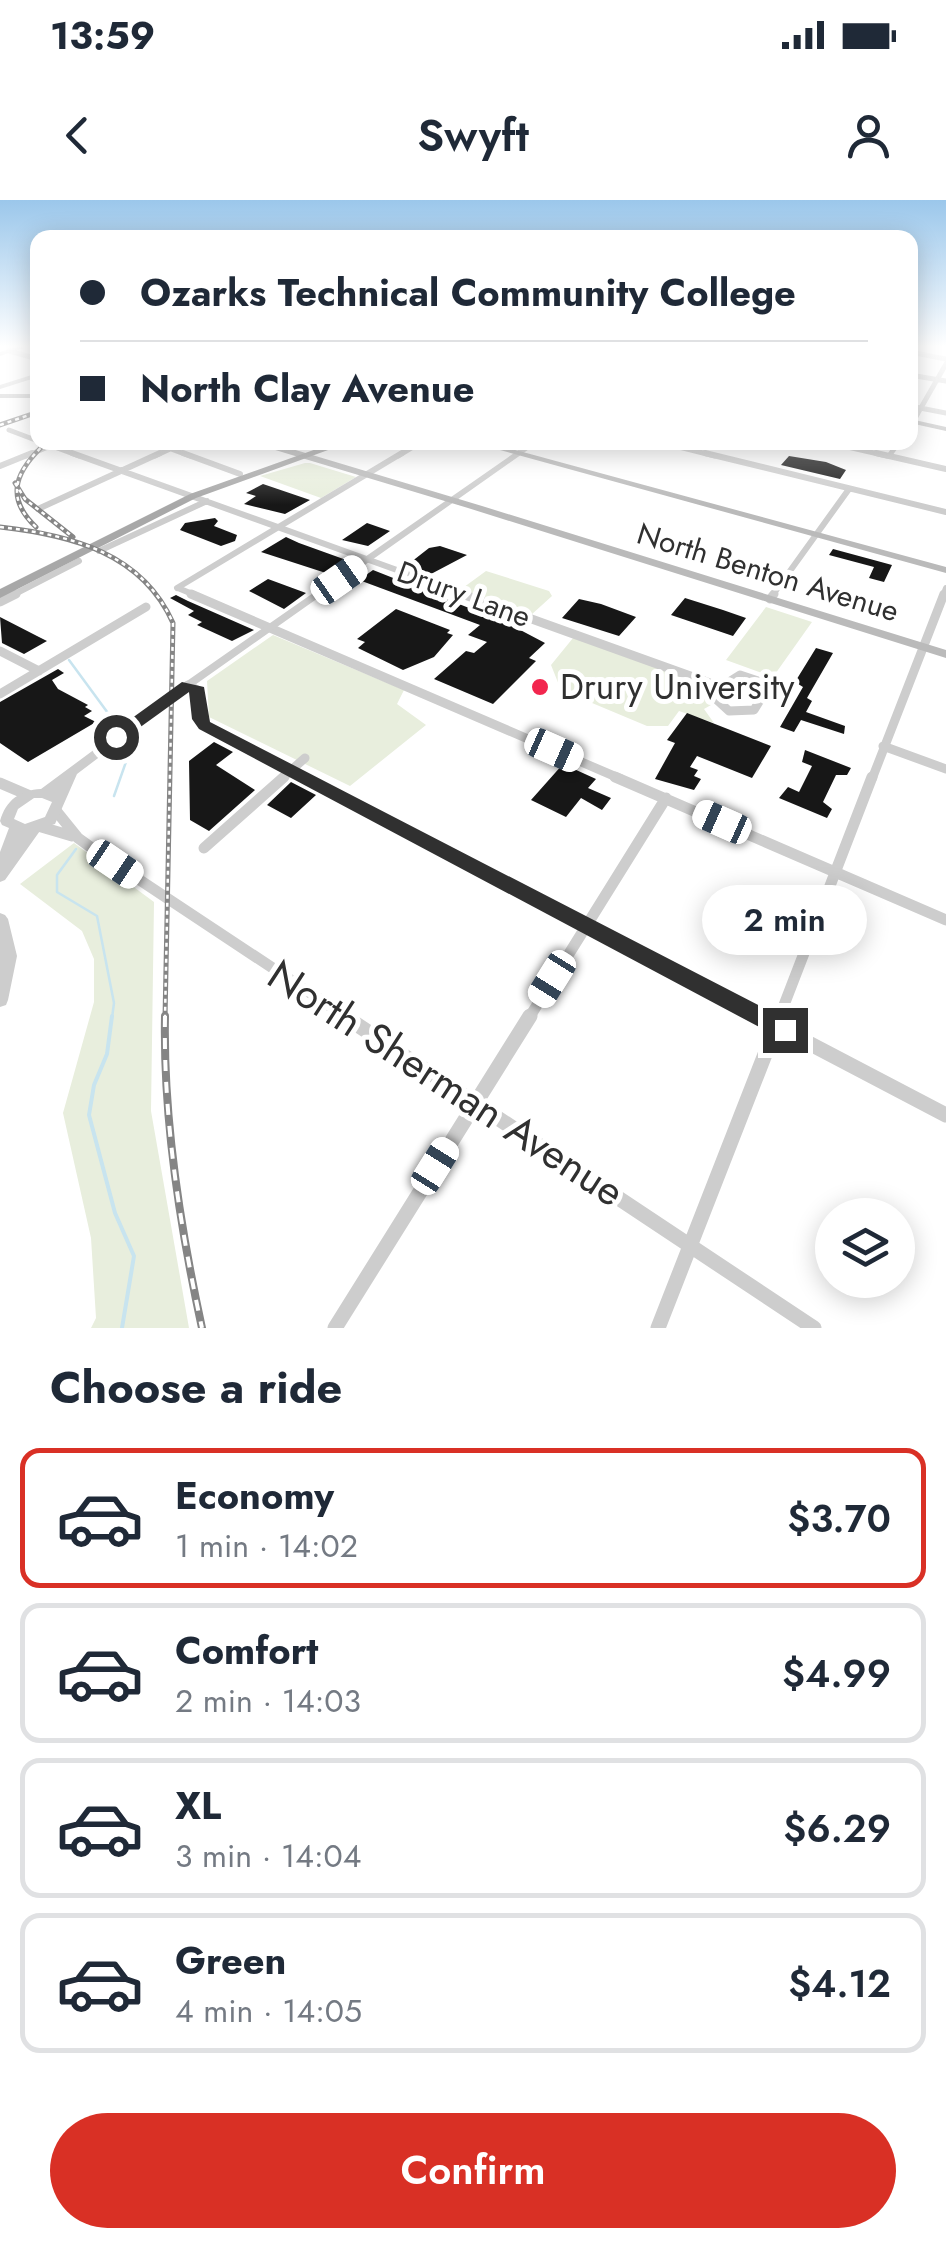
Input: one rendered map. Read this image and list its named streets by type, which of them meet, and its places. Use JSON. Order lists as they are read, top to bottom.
{
  "streets": {
    "main road": ["North Benton Avenue"],
    "street": ["Drury Lane", "North Sherman Avenue"]
  },
  "places": ["Drury University"],
  "page": {
    "status": "13:59",
    "header": "Swyft",
    "banner": ["Ozarks Technical Community College", "North Clay Avenue"],
    "bubble": "2 min",
    "heading": "Choose a ride",
    "list": [
      {
        "name": "Economy",
        "note": "1 min · 14:02",
        "value": "$3.70"
      },
      {
        "name": "Comfort",
        "note": "2 min · 14:03",
        "value": "$4.99"
      },
      {
        "name": "XL",
        "note": "3 min · 14:04",
        "value": "$6.29"
      },
      {
        "name": "Green",
        "note": "4 min · 14:05",
        "value": "$4.12"
      }
    ],
    "buttons": "Confirm"
  }
}
